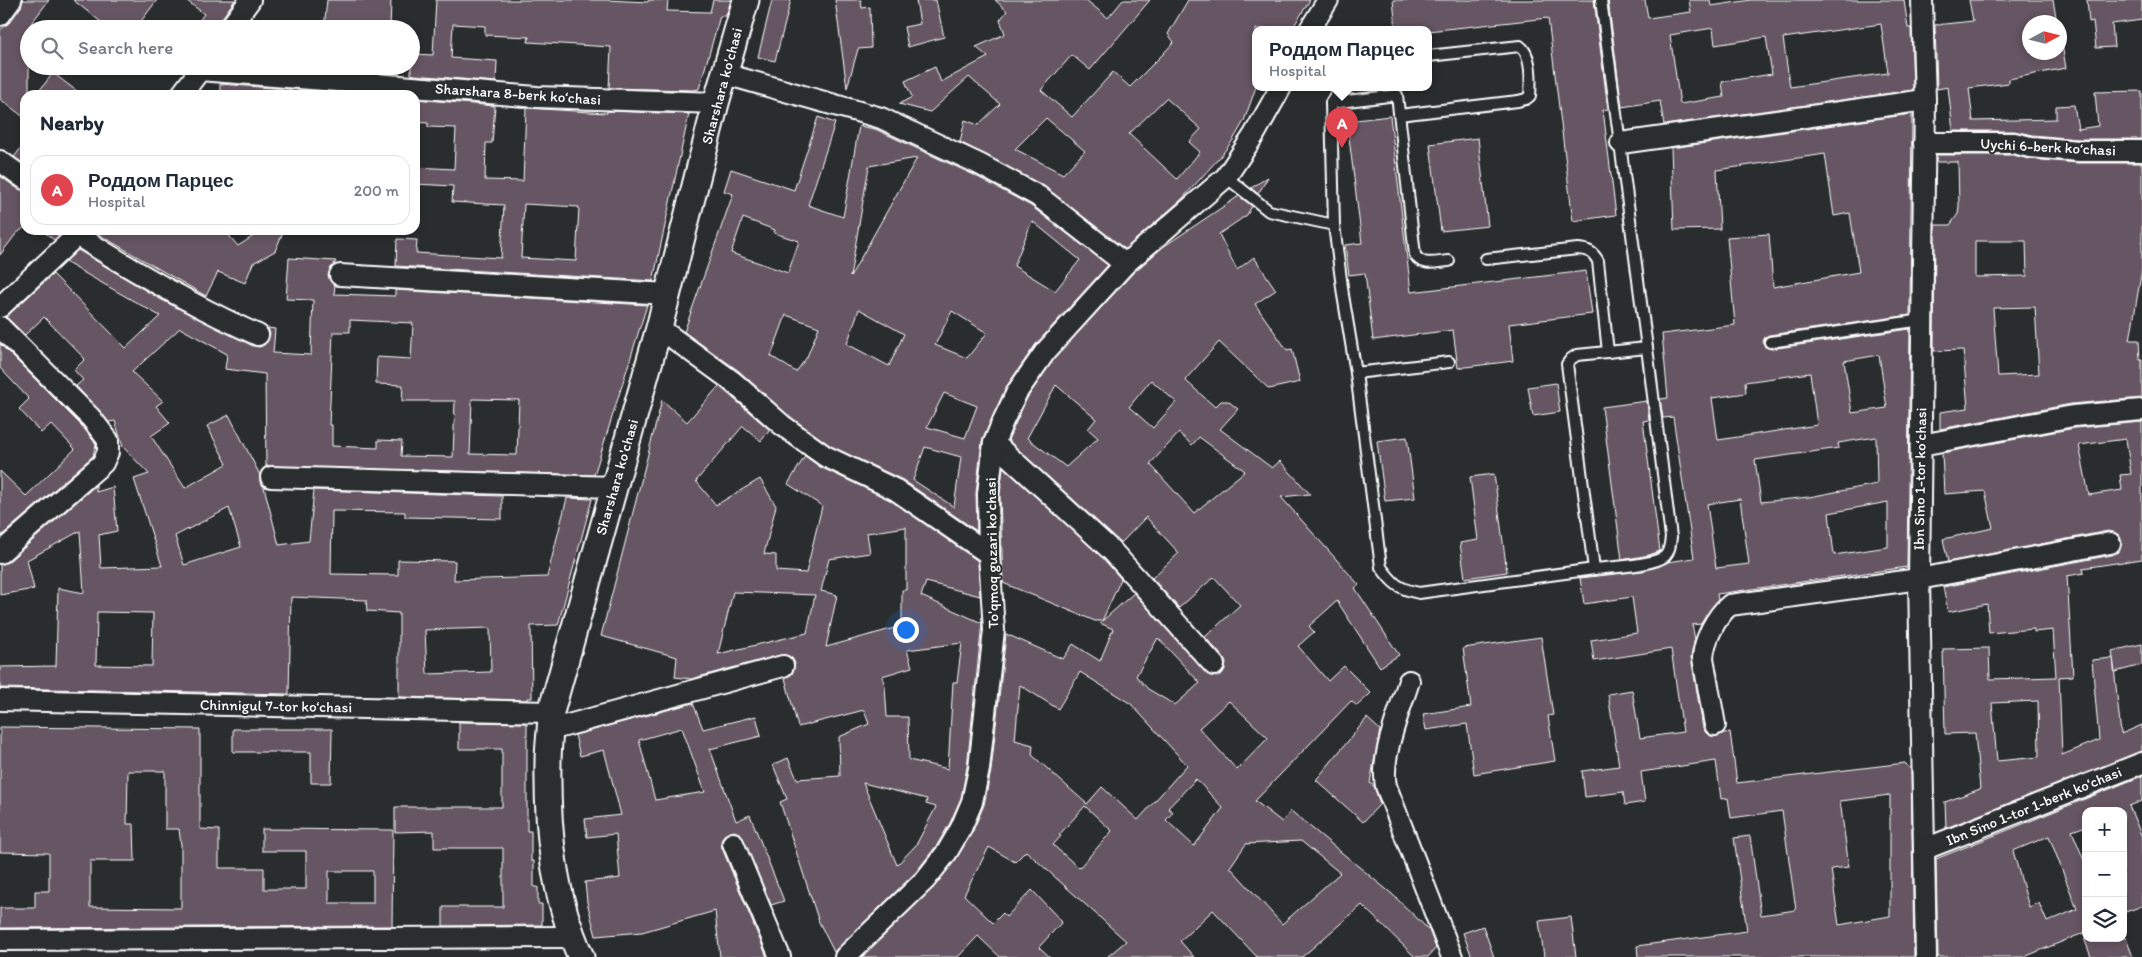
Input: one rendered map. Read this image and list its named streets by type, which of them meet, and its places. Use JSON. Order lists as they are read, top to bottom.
{
  "streets": {
    "street": [
      "Sharshara ko'chasi",
      "Sharshara 8-berk koʻchasi",
      "Uychi 6-berk koʻchasi",
      "Ibn Sino 1-tor koʻchasi",
      "To'qmoq guzari ko'chasi",
      "Chinnigul 7-tor koʻchasi",
      "Ibn Sino 1-tor 1-berk koʻchasi"
    ]
  },
  "crossings": [
    ["Sharshara ko'chasi", "Sharshara 8-berk koʻchasi"],
    ["Sharshara ko'chasi", "Chinnigul 7-tor koʻchasi"],
    ["Uychi 6-berk koʻchasi", "Ibn Sino 1-tor koʻchasi"],
    ["Ibn Sino 1-tor koʻchasi", "Ibn Sino 1-tor 1-berk koʻchasi"]
  ],
  "north": "right",
  "page": {
    "search": "Search here",
    "popup": ["Роддом Парцес", "Hospital"],
    "heading": "Nearby",
    "pins": "A",
    "list": [
      {
        "mark": "A",
        "name": "Роддом Парцес",
        "note": "Hospital",
        "value": "200 m"
      }
    ],
    "map_buttons": ["+", "−"]
  }
}
